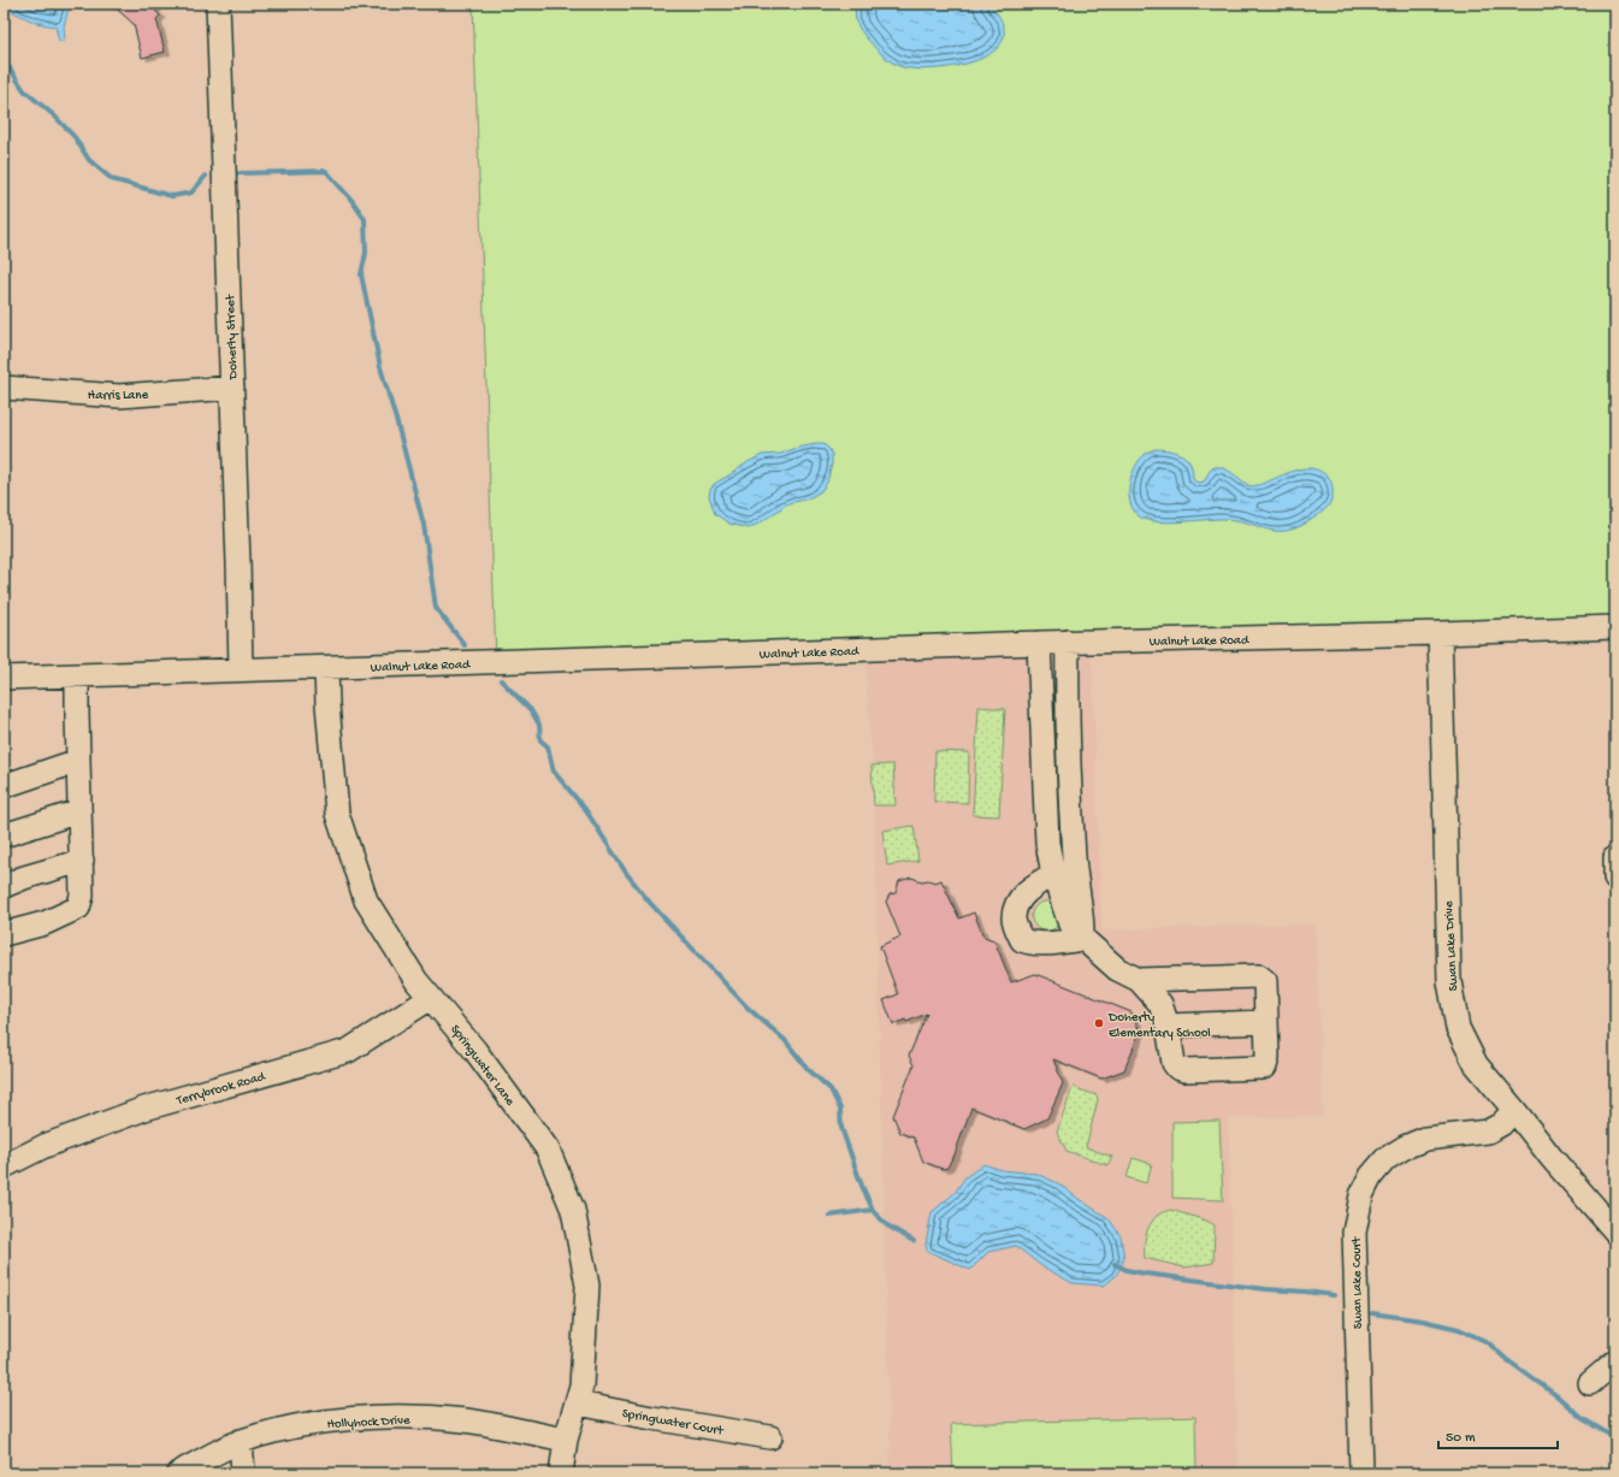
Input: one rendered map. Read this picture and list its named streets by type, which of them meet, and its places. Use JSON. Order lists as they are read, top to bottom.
{
  "streets": {
    "street": [
      "Doherty Street",
      "Harris Lane",
      "Walnut Lake Road",
      "Swan Lake Drive",
      "Springwater Lane",
      "Terrybrook Road",
      "Swan Lake Court",
      "Hollyhock Drive",
      "Springwater Court"
    ]
  },
  "crossings": [
    ["Doherty Street", "Harris Lane"],
    ["Doherty Street", "Walnut Lake Road"],
    ["Walnut Lake Road", "Swan Lake Drive"],
    ["Walnut Lake Road", "Springwater Lane"],
    ["Swan Lake Drive", "Swan Lake Court"],
    ["Springwater Lane", "Terrybrook Road"],
    ["Springwater Lane", "Hollyhock Drive"],
    ["Springwater Lane", "Springwater Court"]
  ],
  "places": ["Doherty Elementary School"],
  "scale_bar": "50 m"
}
